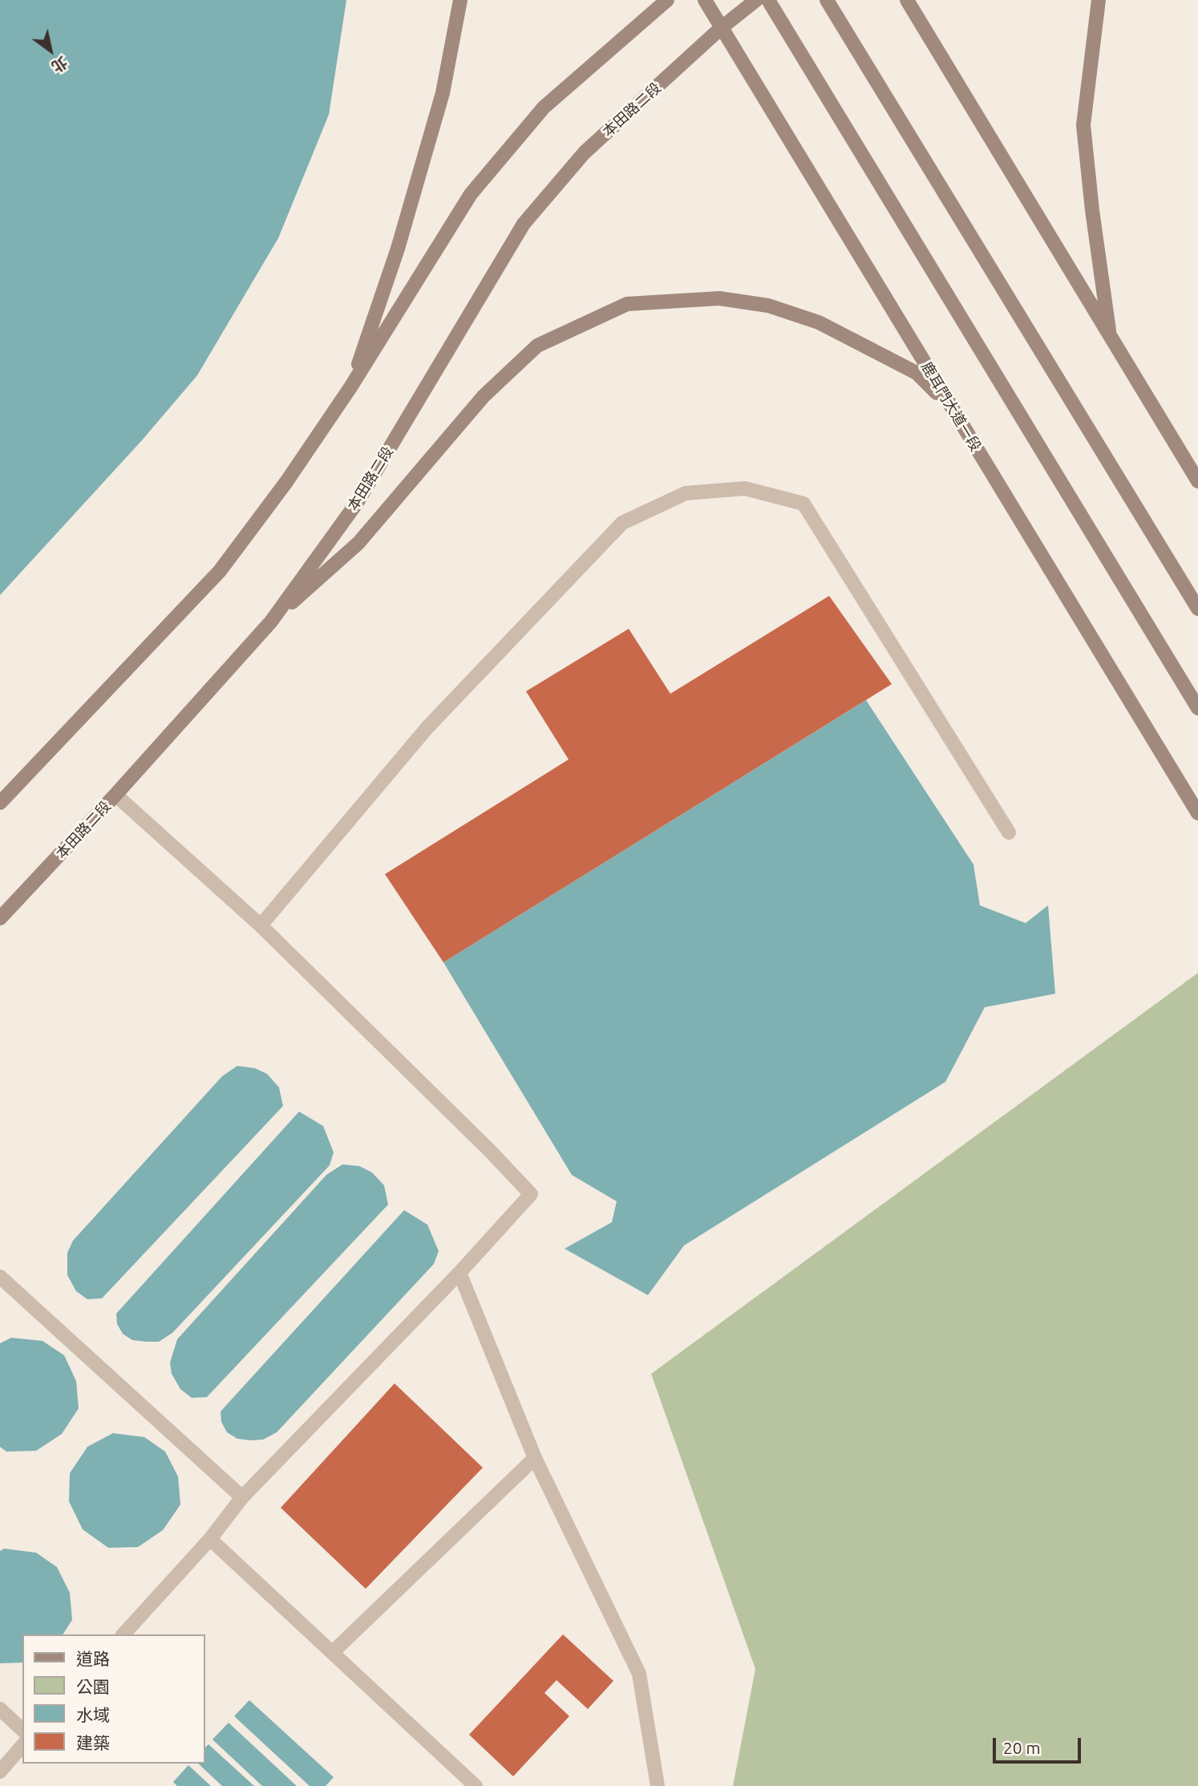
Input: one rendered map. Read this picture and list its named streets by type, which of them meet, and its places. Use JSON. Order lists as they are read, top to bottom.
{
  "streets": {
    "street": ["本田路二段", "鹿耳門大道一段"]
  },
  "crossings": [
    ["本田路二段", "鹿耳門大道一段"]
  ],
  "legend": [
    "道路",
    "公園",
    "水域",
    "建築"
  ],
  "scale_bar": "20 m",
  "north": "bottom right"
}
